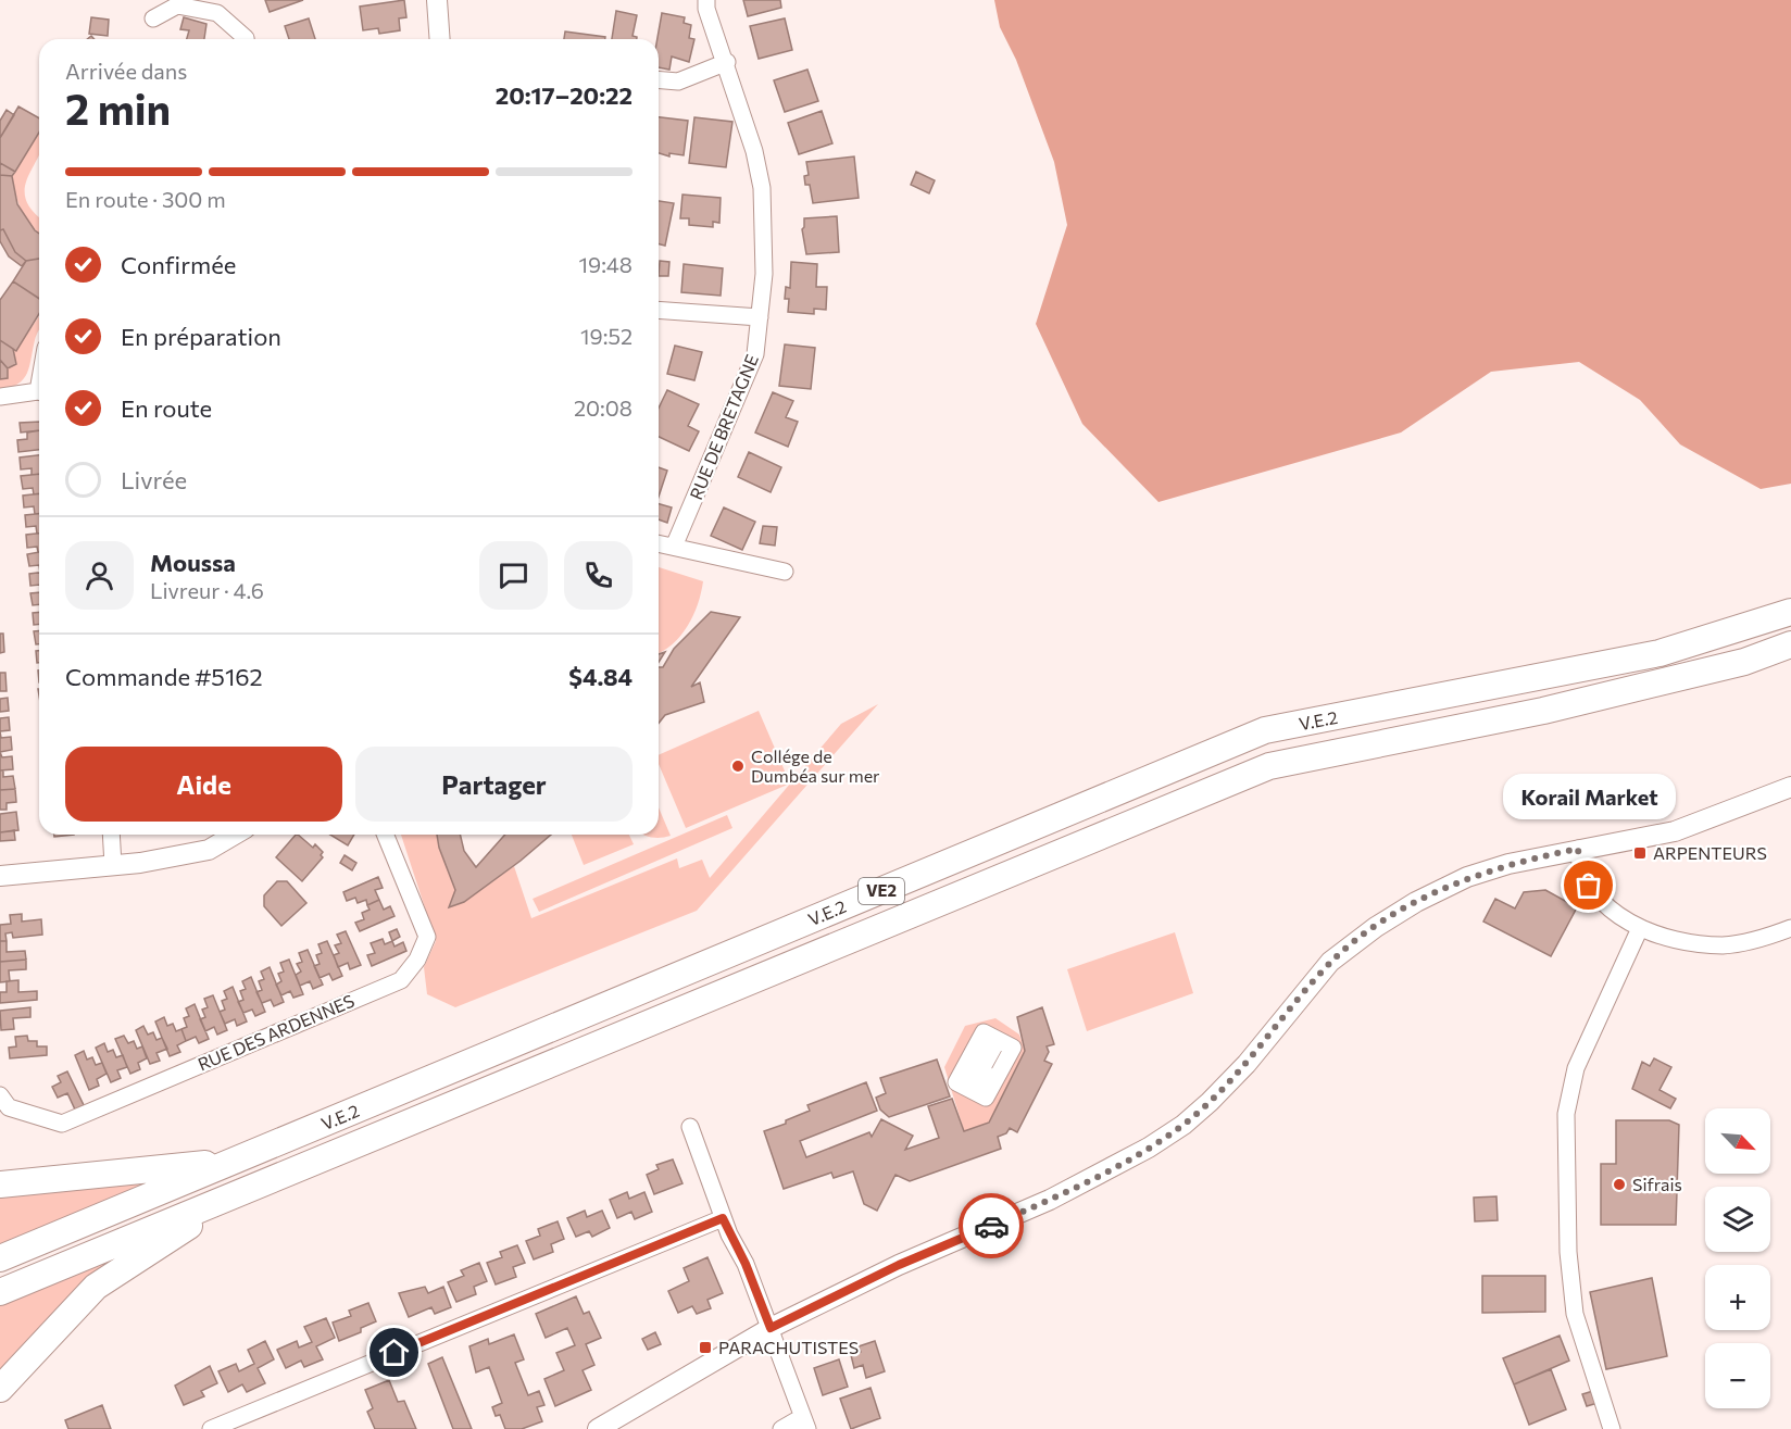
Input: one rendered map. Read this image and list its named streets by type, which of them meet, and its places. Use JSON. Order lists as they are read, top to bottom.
{
  "streets": {
    "highway": ["V.E.2", "VE2"],
    "street": ["RUE DE BRETAGNE", "RUE DES ARDENNES"]
  },
  "places": {
    "other": ["Collége de Dumbéa sur mer", "Korail Market", "Sifrais"],
    "transit": ["ARPENTEURS", "PARACHUTISTES"]
  },
  "north": "bottom right",
  "page": {
    "heading": ["2 min", "Arrivée dans", "20:17–20:22"],
    "panel": [
      "Moussa",
      "Livreur · 4.6",
      "Commande #5162",
      "$4.84"
    ],
    "bar": "En route · 300 m",
    "list": [
      ["Confirmée", "19:48"],
      ["En préparation", "19:52"],
      ["En route", "20:08"],
      "Livrée"
    ],
    "buttons": ["Aide", "Partager"],
    "bubble": "Korail Market",
    "map_buttons": ["+", "−"]
  }
}
